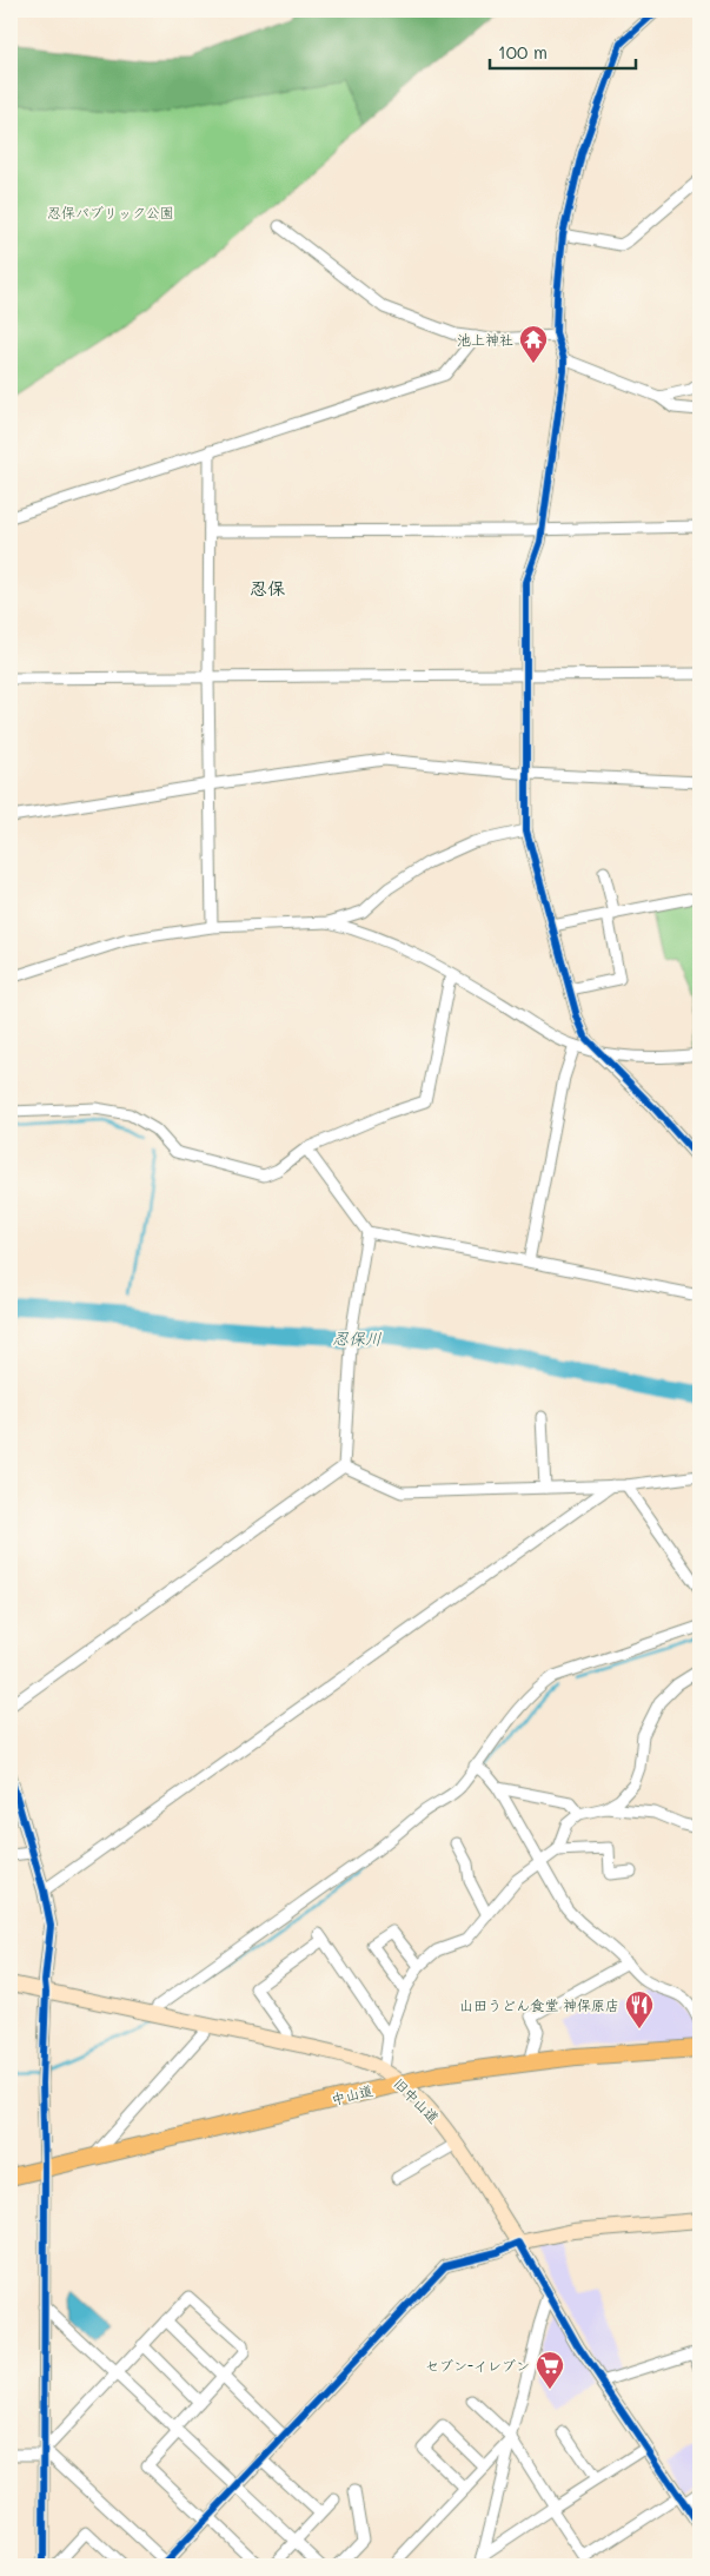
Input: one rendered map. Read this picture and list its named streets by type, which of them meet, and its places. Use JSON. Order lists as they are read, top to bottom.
{
  "streets": {
    "highway": ["中山道"],
    "main road": ["旧中山道"]
  },
  "crossings": [
    ["中山道", "旧中山道"]
  ],
  "districts": ["忍保"],
  "water": ["忍保川"],
  "parks": ["忍保パブリック公園"],
  "places": {
    "temple": ["池上神社"],
    "restaurant": ["山田うどん食堂 神保原店"],
    "supermarket": ["セブン-イレブン"]
  },
  "scale_bar": "100 m"
}
